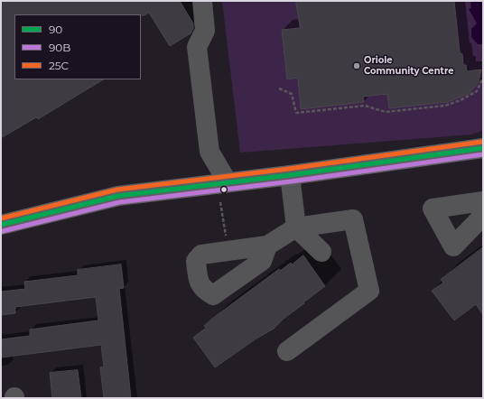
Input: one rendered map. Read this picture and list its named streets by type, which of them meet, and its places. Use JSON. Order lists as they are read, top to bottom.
{
  "places": ["Oriole Community Centre"],
  "lines": ["transit line 25C", "transit line 90", "transit line 90B"],
  "legend": ["90", "90B", "25C"]
}
